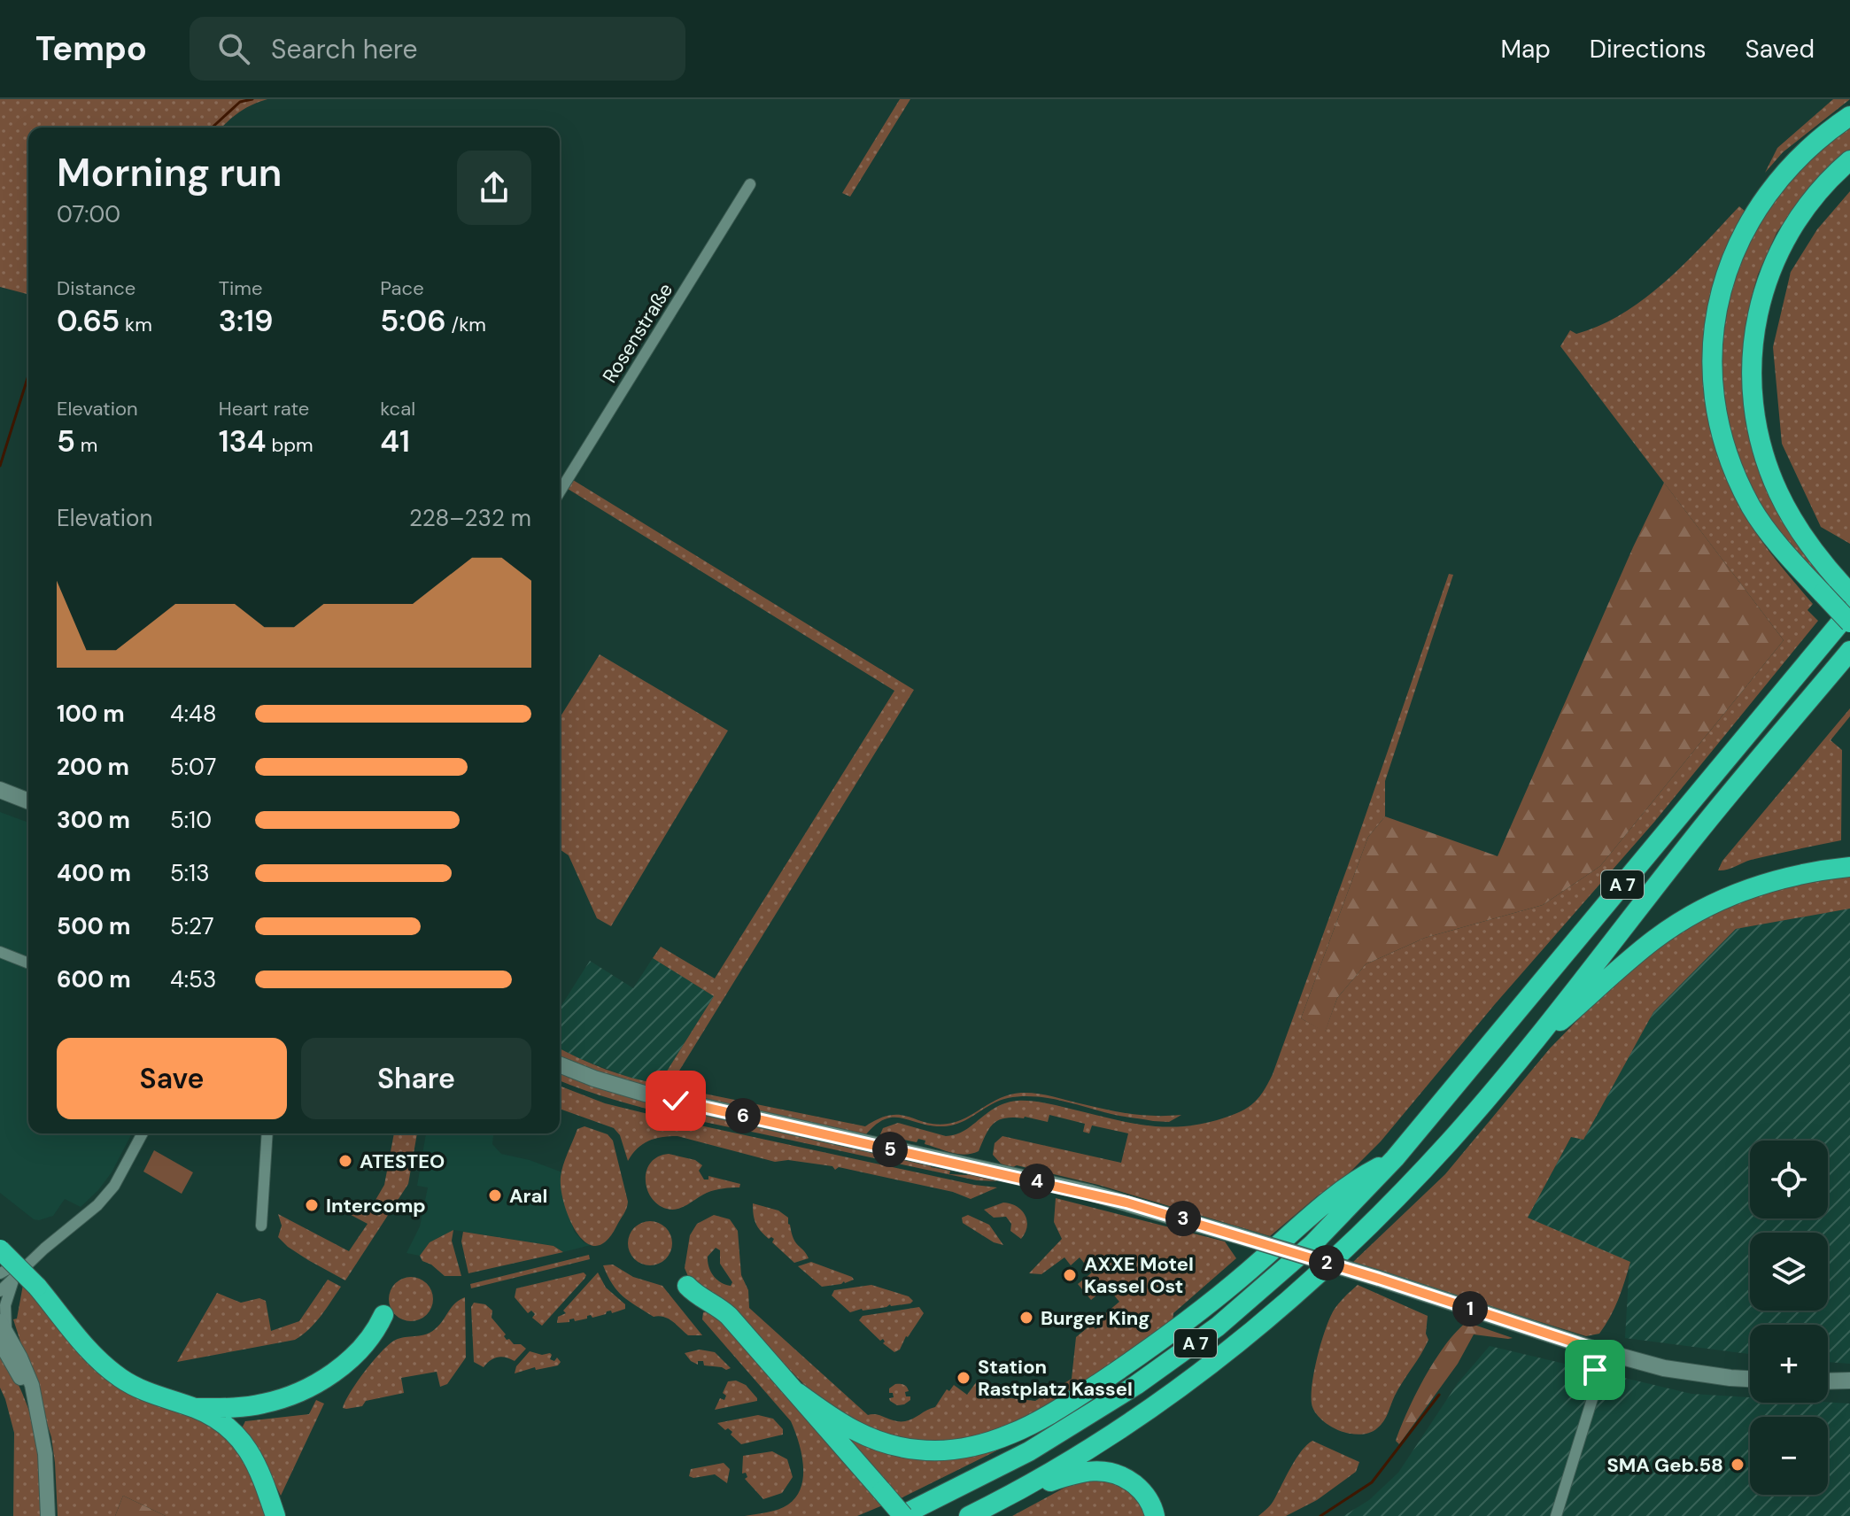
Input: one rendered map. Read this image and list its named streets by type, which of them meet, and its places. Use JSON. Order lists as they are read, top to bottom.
{
  "streets": {
    "highway": ["A 7"],
    "street": ["Rosenstraße"]
  },
  "places": [
    "ATESTEO",
    "Aral",
    "Intercomp",
    "AXXE Motel Kassel Ost",
    "Burger King",
    "Station Rastplatz Kassel",
    "SMA Geb.58"
  ],
  "page": {
    "header": "Tempo",
    "search": "Search here",
    "nav": ["Map", "Directions", "Saved"],
    "heading": ["Morning run", "07:00"],
    "stats": [
      ["Distance", "0.65 km"],
      ["Time", "3:19"],
      ["Pace", "5:06 /km"],
      ["Elevation", "5 m"],
      ["Heart rate", "134 bpm"],
      ["kcal", "41"]
    ],
    "chart": ["Elevation", "228–232 m"],
    "list": [
      {
        "name": "100 m",
        "note": "4:48"
      },
      {
        "name": "200 m",
        "note": "5:07"
      },
      {
        "name": "300 m",
        "note": "5:10"
      },
      {
        "name": "400 m",
        "note": "5:13"
      },
      {
        "name": "500 m",
        "note": "5:27"
      },
      {
        "name": "600 m",
        "note": "4:53"
      }
    ],
    "buttons": ["Save", "Share"],
    "pins": [
      "6",
      "5",
      "4",
      "3",
      "2",
      "1"
    ],
    "map_buttons": ["+", "−"]
  }
}
